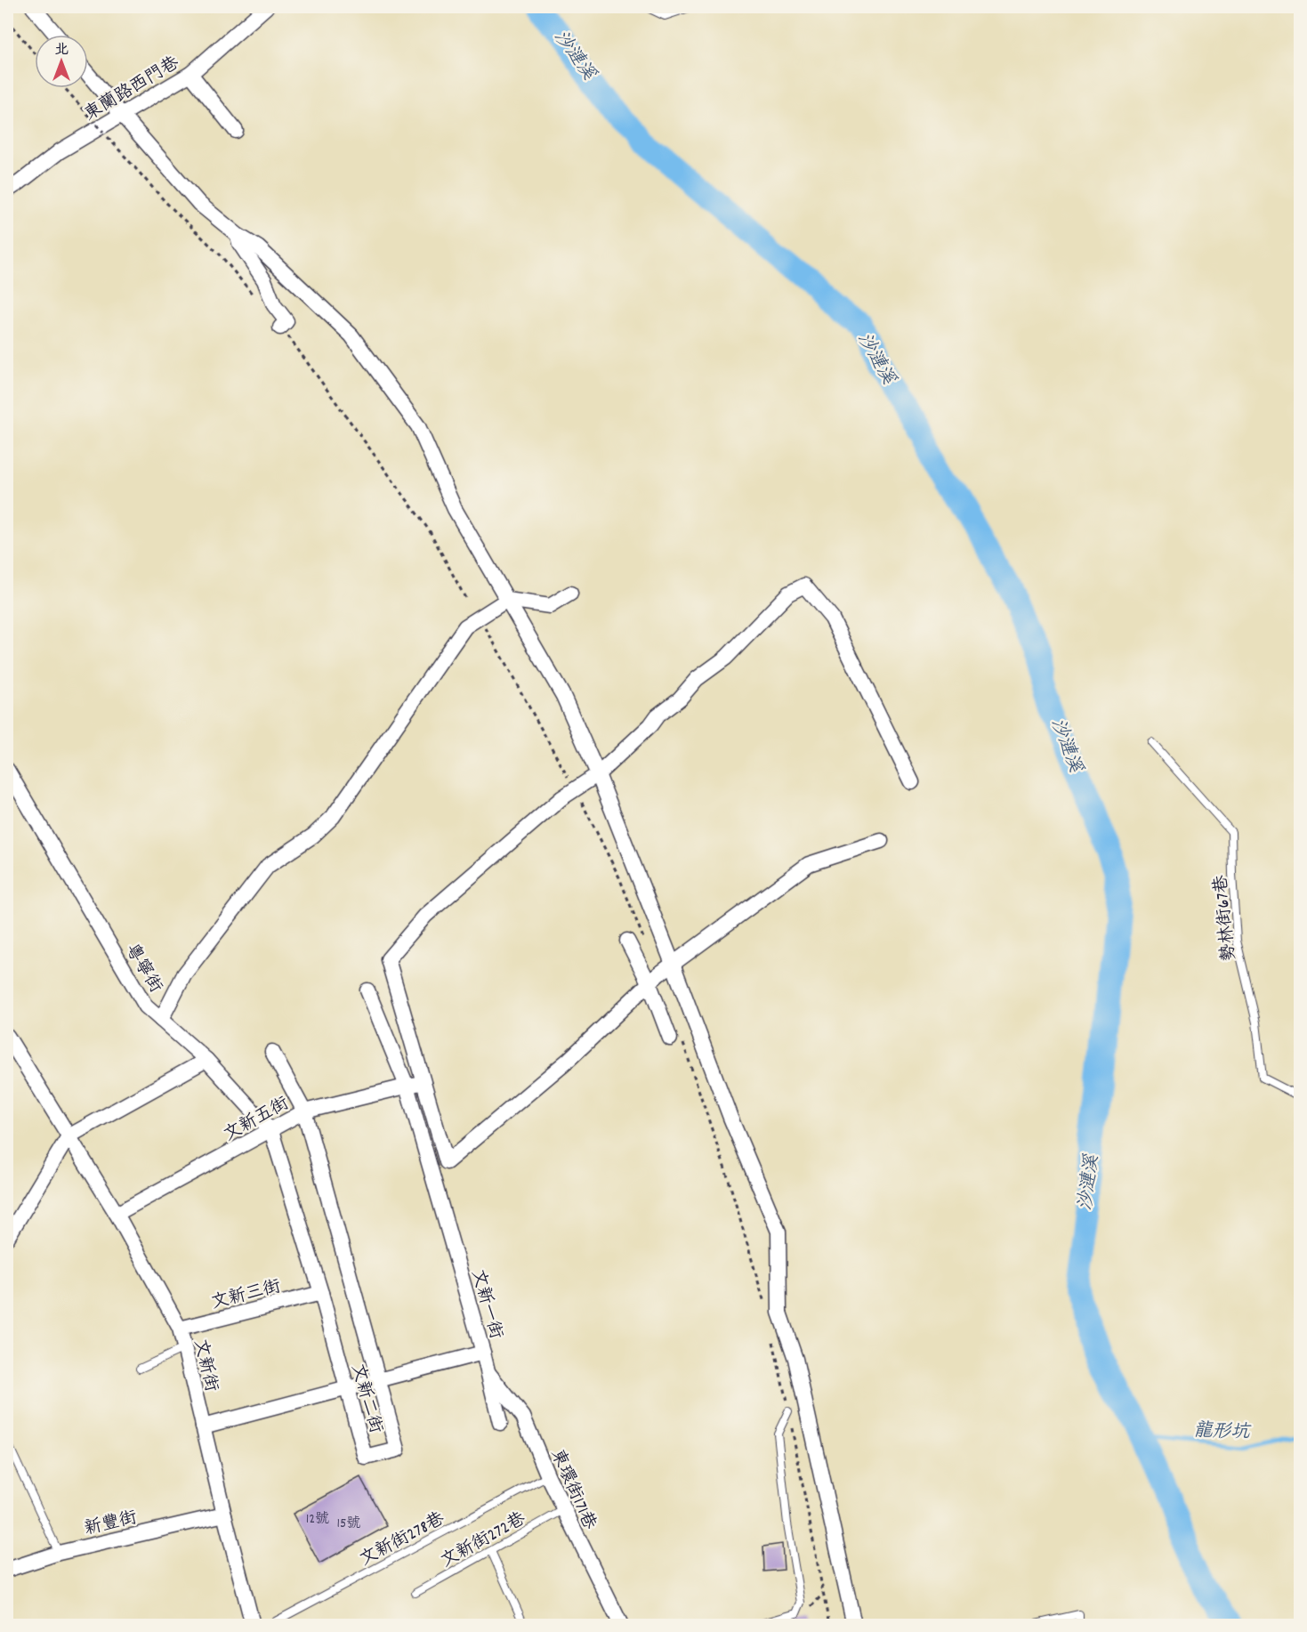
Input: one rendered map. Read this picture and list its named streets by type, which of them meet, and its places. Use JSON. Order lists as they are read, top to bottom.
{
  "streets": {
    "street": [
      "東蘭路西門巷",
      "粵寧街",
      "文新五街",
      "文新三街",
      "文新一街",
      "文新街",
      "文新二街",
      "東環街171巷",
      "新豐街"
    ],
    "lane": ["勢林街67巷", "文新街278巷", "文新街272巷"]
  },
  "crossings": [
    ["粵寧街", "文新二街"],
    ["文新五街", "文新一街"],
    ["文新五街", "文新街"],
    ["文新五街", "文新二街"],
    ["文新三街", "文新街"],
    ["文新三街", "文新二街"],
    ["文新一街", "文新街"],
    ["文新一街", "文新二街"],
    ["文新街", "新豐街"],
    ["東環街171巷", "文新街278巷"],
    ["東環街171巷", "文新街272巷"]
  ],
  "water": ["沙漣溪", "龍形坑"],
  "house_numbers": ["12號", "15號"],
  "north": "top"
}
